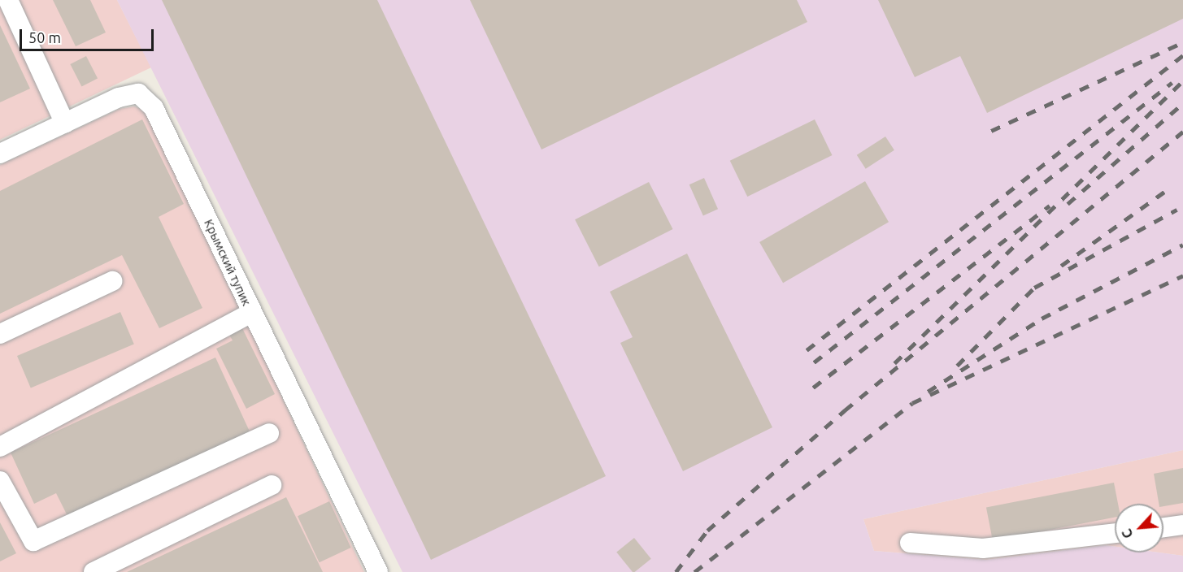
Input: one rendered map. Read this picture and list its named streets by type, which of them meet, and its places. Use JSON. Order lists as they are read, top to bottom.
{
  "streets": {
    "street": ["Крымский тупик"]
  },
  "scale_bar": "50 m",
  "north": "bottom left"
}
